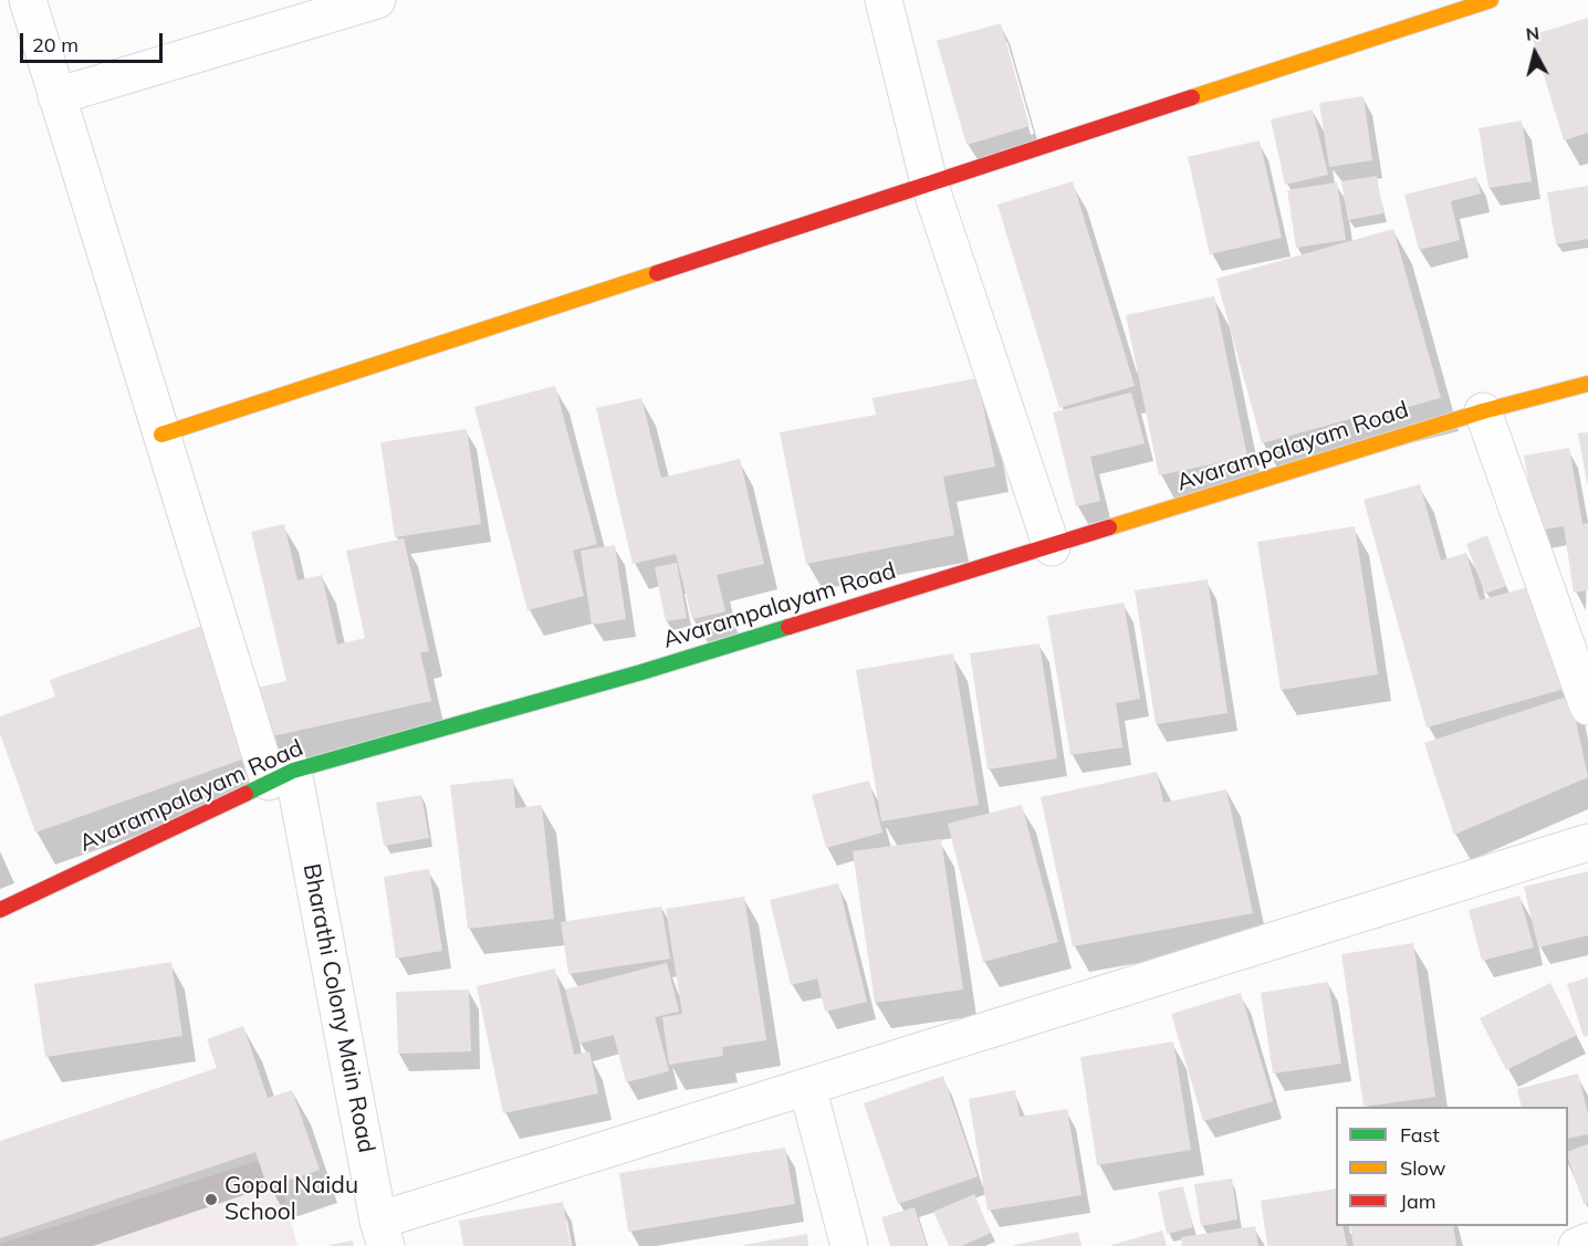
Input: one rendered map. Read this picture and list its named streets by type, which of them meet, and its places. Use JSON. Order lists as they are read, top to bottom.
{
  "streets": {
    "street": ["Avarampalayam Road", "Bharathi Colony Main Road"]
  },
  "crossings": [
    ["Avarampalayam Road", "Bharathi Colony Main Road"]
  ],
  "places": ["Gopal Naidu School"],
  "legend": ["Fast", "Slow", "Jam"],
  "scale_bar": "20 m",
  "north": "top"
}
